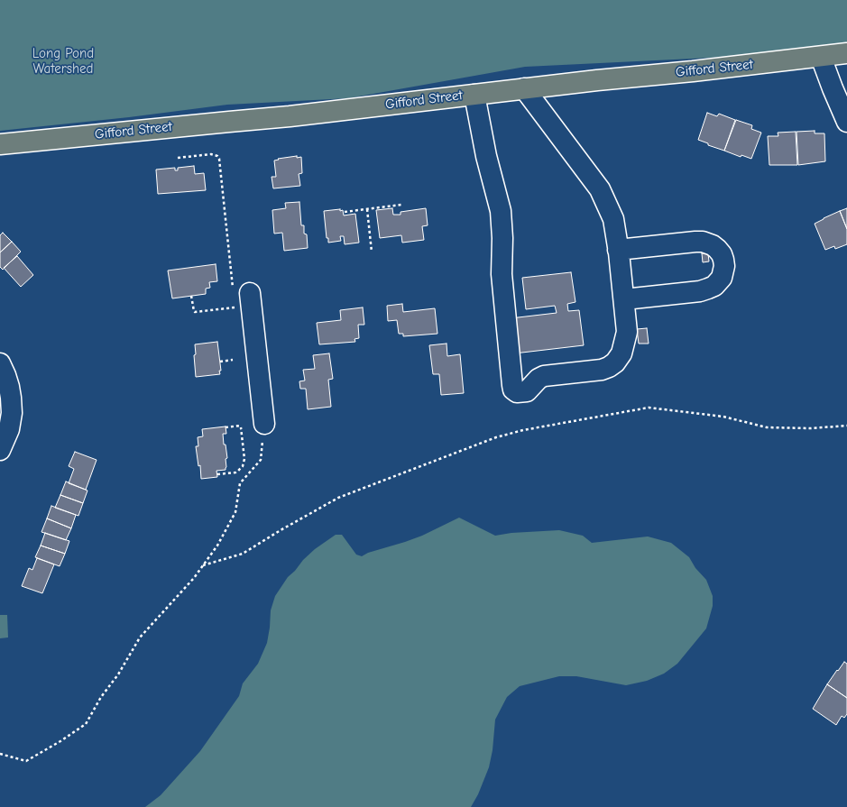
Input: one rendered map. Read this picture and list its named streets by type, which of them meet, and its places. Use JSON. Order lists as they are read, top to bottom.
{
  "streets": {
    "main road": ["Gifford Street"]
  },
  "parks": ["Long Pond Watershed"]
}
